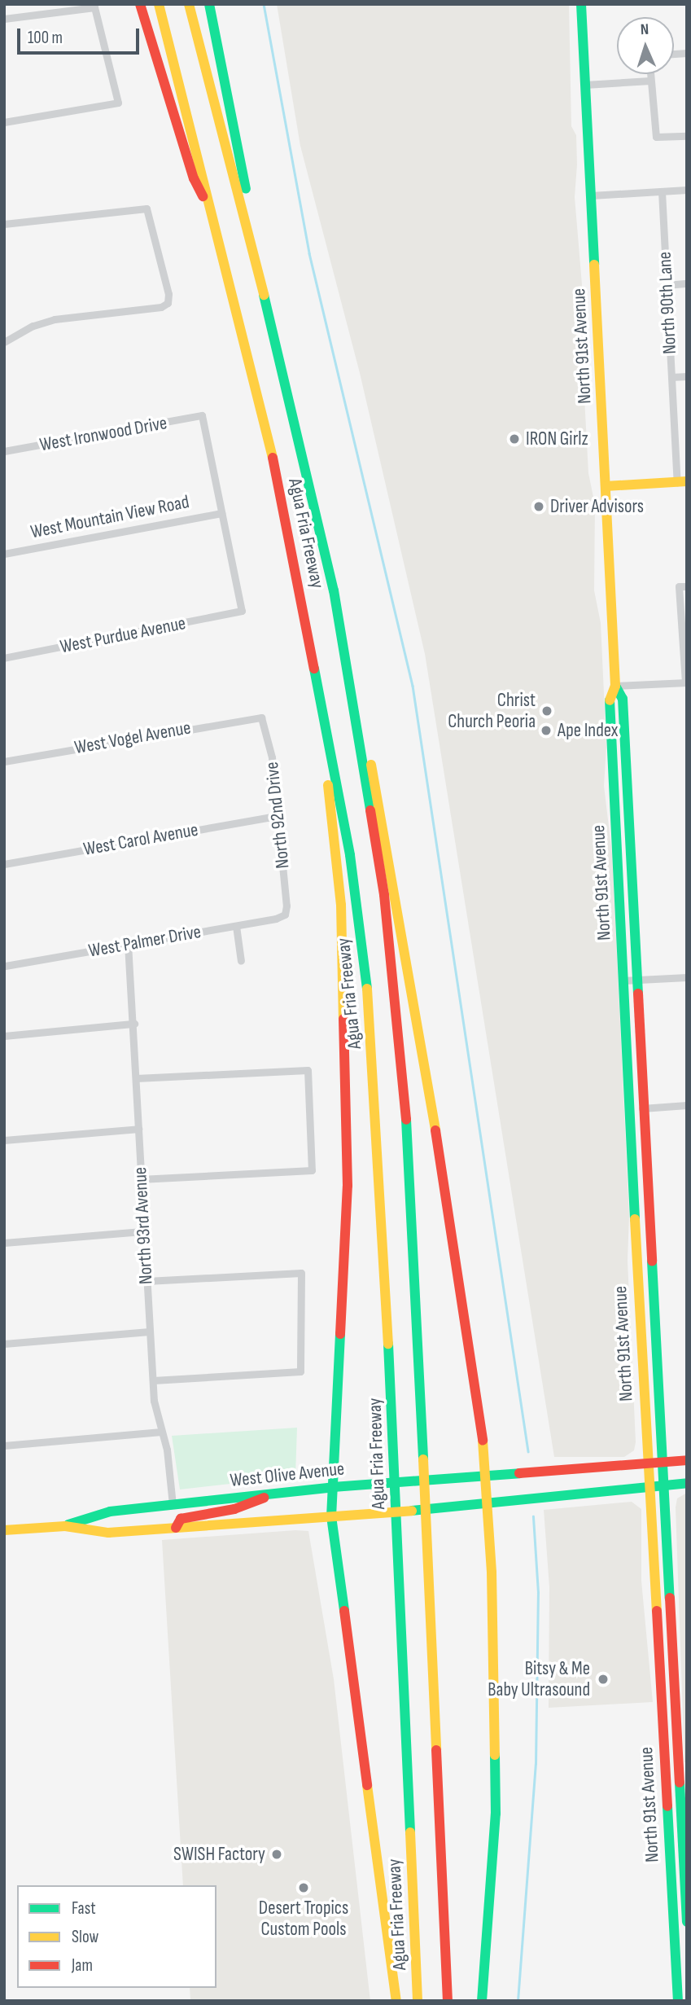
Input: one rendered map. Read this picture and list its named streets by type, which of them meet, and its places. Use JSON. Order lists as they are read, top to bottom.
{
  "streets": {
    "main road": ["North 91st Avenue", "Agua Fria Freeway", "West Olive Avenue"],
    "street": [
      "North 90th Lane",
      "West Ironwood Drive",
      "West Mountain View Road",
      "West Purdue Avenue",
      "West Vogel Avenue",
      "North 92nd Drive",
      "West Carol Avenue",
      "West Palmer Drive",
      "North 93rd Avenue"
    ]
  },
  "crossings": [
    ["North 91st Avenue", "West Olive Avenue"],
    ["West Ironwood Drive", "West Mountain View Road"],
    ["West Ironwood Drive", "West Purdue Avenue"],
    ["West Mountain View Road", "West Purdue Avenue"],
    ["West Vogel Avenue", "North 92nd Drive"],
    ["North 92nd Drive", "West Carol Avenue"],
    ["North 92nd Drive", "West Palmer Drive"],
    ["West Palmer Drive", "North 93rd Avenue"],
    ["North 93rd Avenue", "West Olive Avenue"]
  ],
  "places": [
    "IRON Girlz",
    "Driver Advisors",
    "Christ Church Peoria",
    "Ape Index",
    "Bitsy & Me Baby Ultrasound",
    "SWISH Factory",
    "Desert Tropics Custom Pools"
  ],
  "legend": ["Fast", "Slow", "Jam"],
  "scale_bar": "100 m",
  "north": "top"
}
